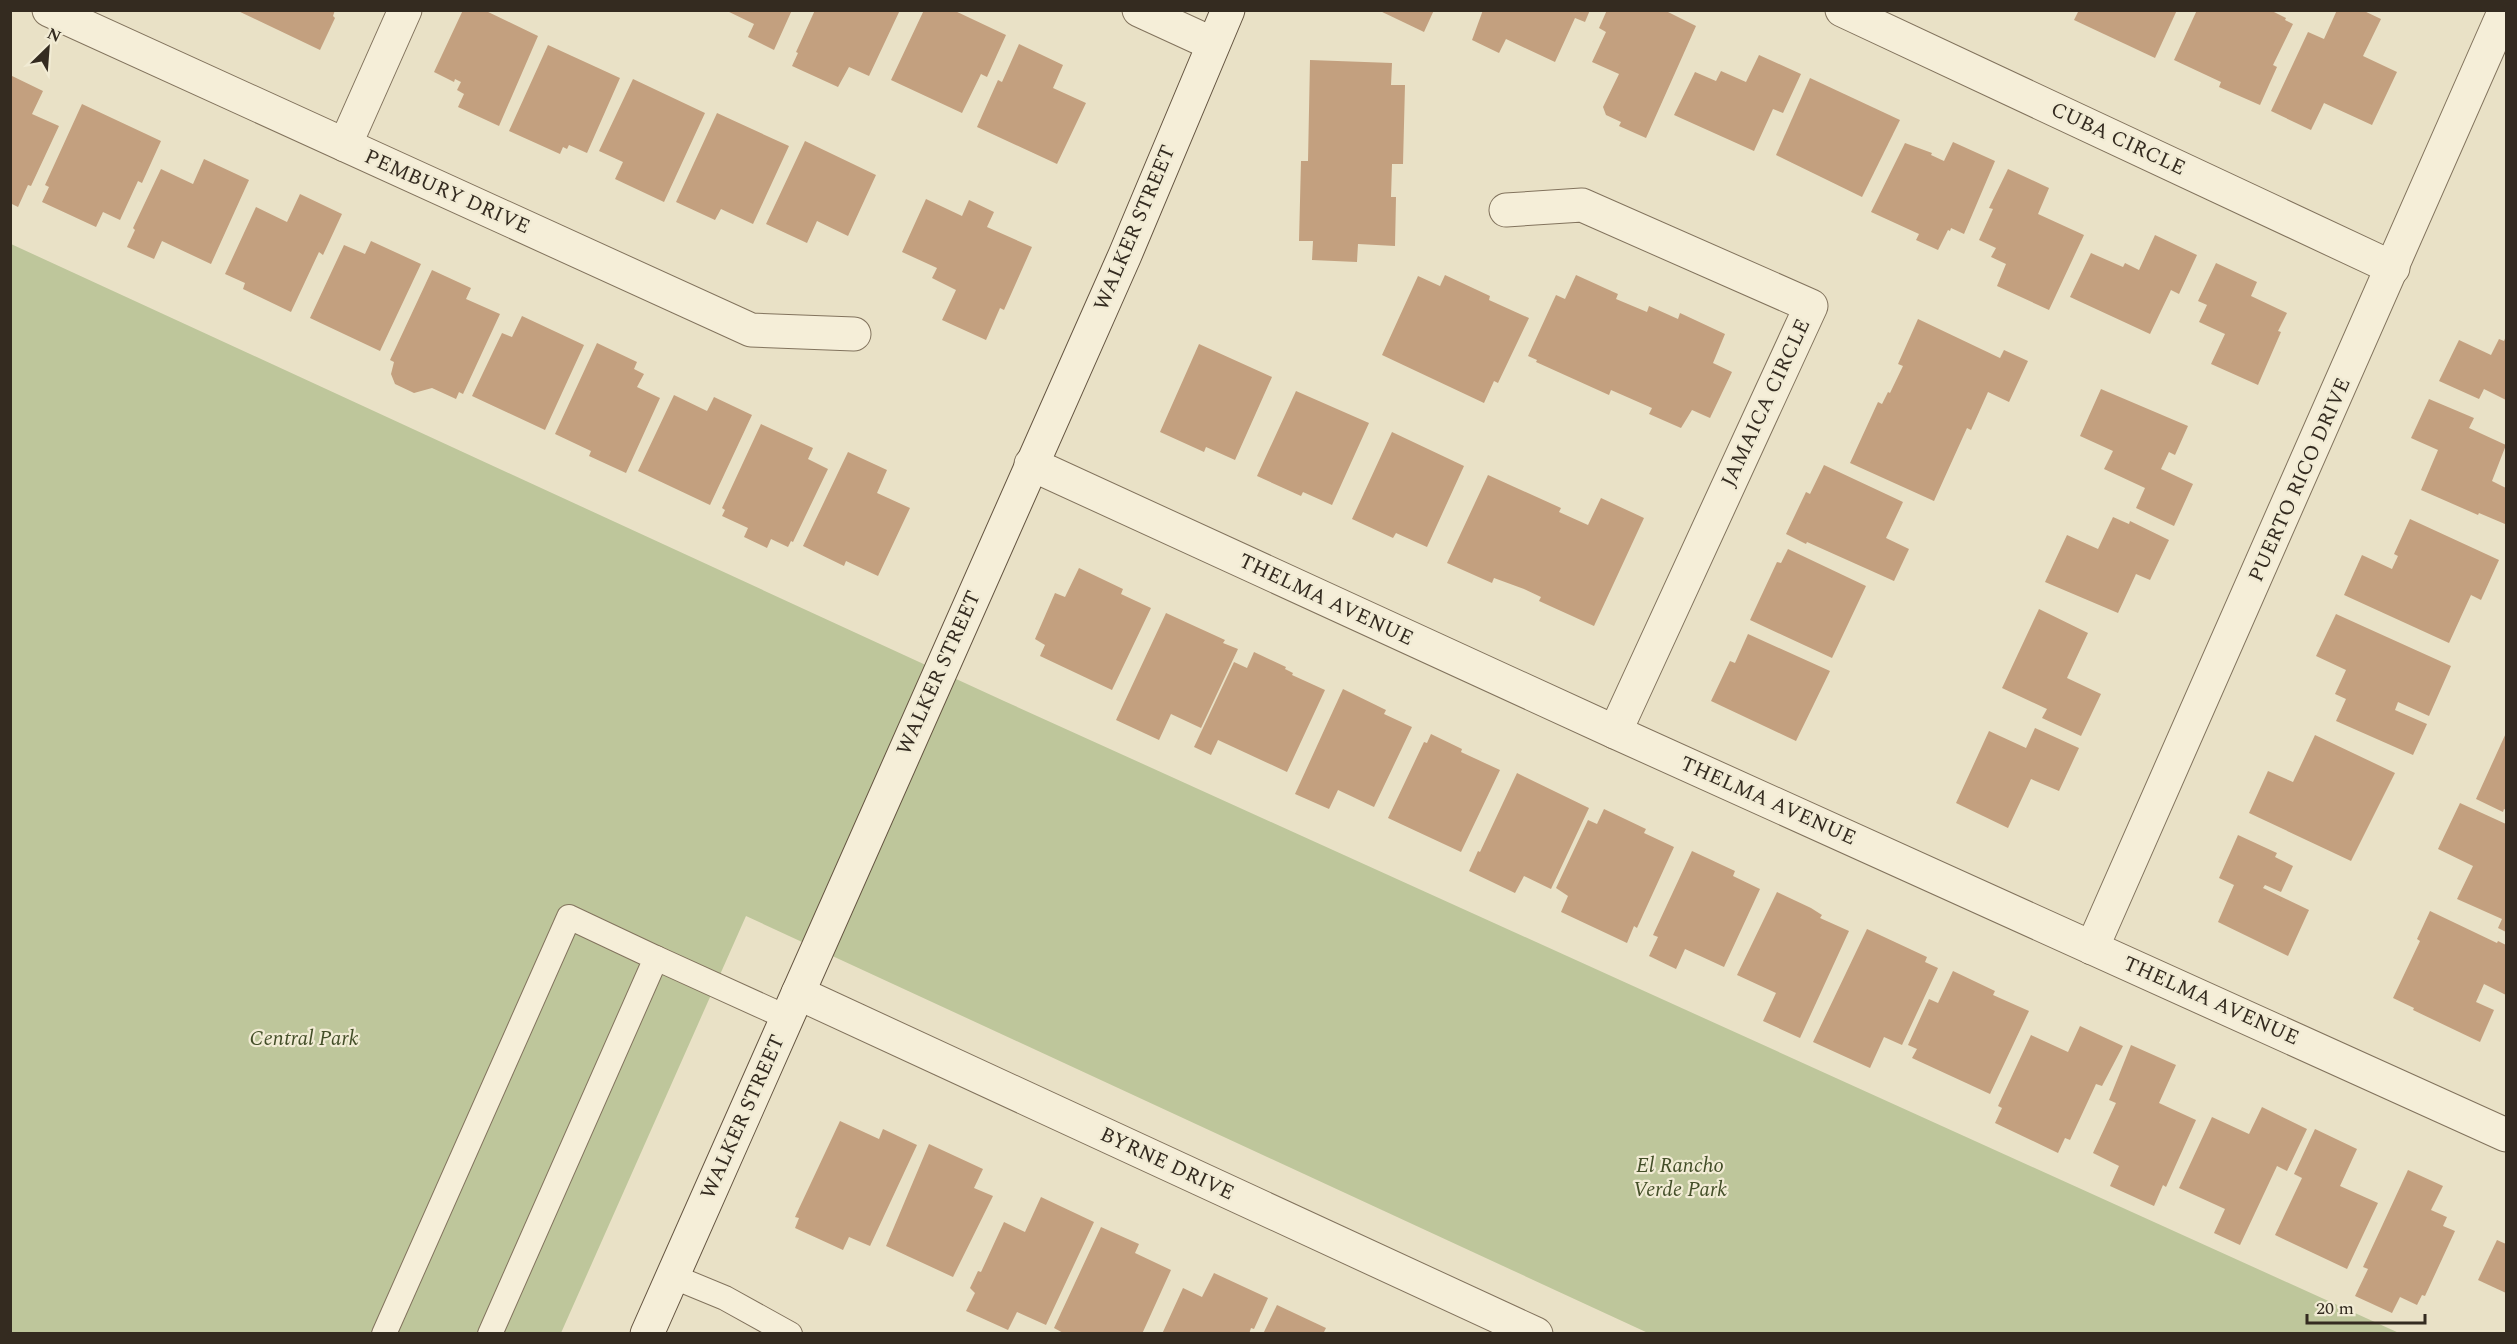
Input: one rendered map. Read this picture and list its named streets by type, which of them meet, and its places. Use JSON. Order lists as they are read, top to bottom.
{
  "streets": {
    "street": [
      "CUBA CIRCLE",
      "PEMBURY DRIVE",
      "WALKER STREET",
      "JAMAICA CIRCLE",
      "PUERTO RICO DRIVE",
      "THELMA AVENUE",
      "BYRNE DRIVE"
    ]
  },
  "crossings": [
    ["CUBA CIRCLE", "PUERTO RICO DRIVE"],
    ["WALKER STREET", "THELMA AVENUE"],
    ["WALKER STREET", "BYRNE DRIVE"],
    ["JAMAICA CIRCLE", "THELMA AVENUE"],
    ["PUERTO RICO DRIVE", "THELMA AVENUE"]
  ],
  "parks": ["Central Park", "El Rancho Verde Park"],
  "scale_bar": "20 m",
  "north": "top right"
}
